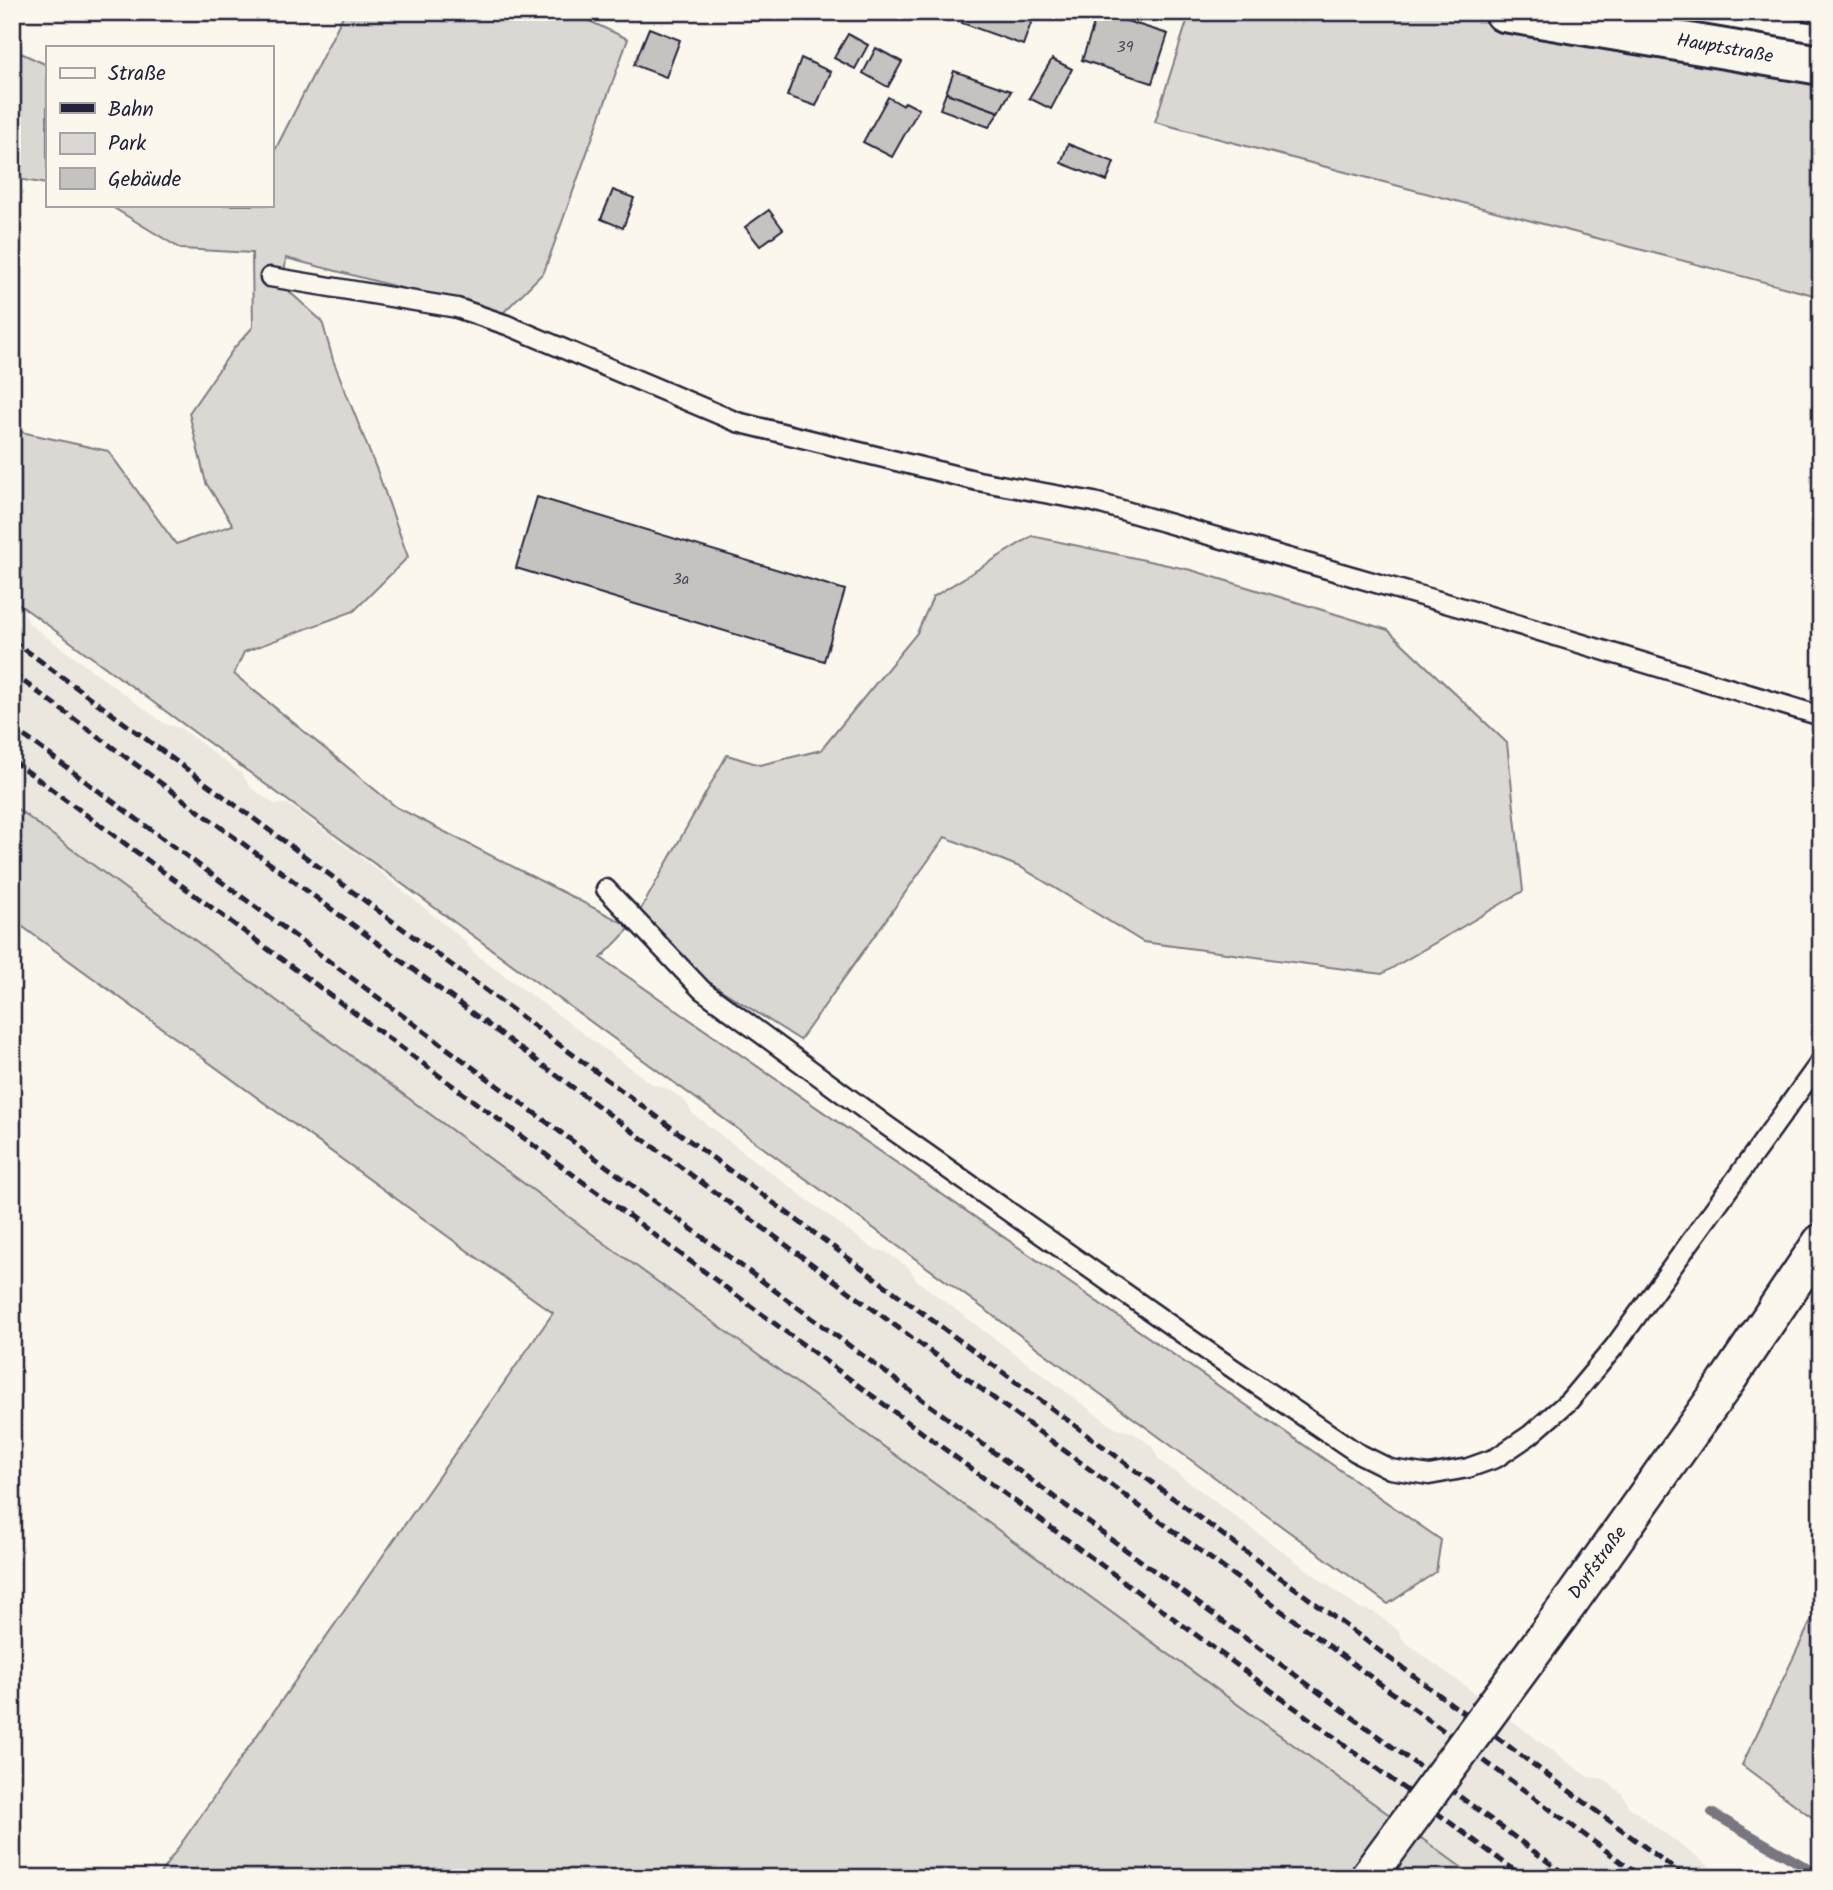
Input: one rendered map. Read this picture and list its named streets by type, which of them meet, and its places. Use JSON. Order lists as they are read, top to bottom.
{
  "streets": {
    "street": ["Hauptstraße", "Dorfstraße"]
  },
  "house_numbers": ["39", "3a"],
  "legend": [
    "Straße",
    "Bahn",
    "Park",
    "Gebäude"
  ]
}
